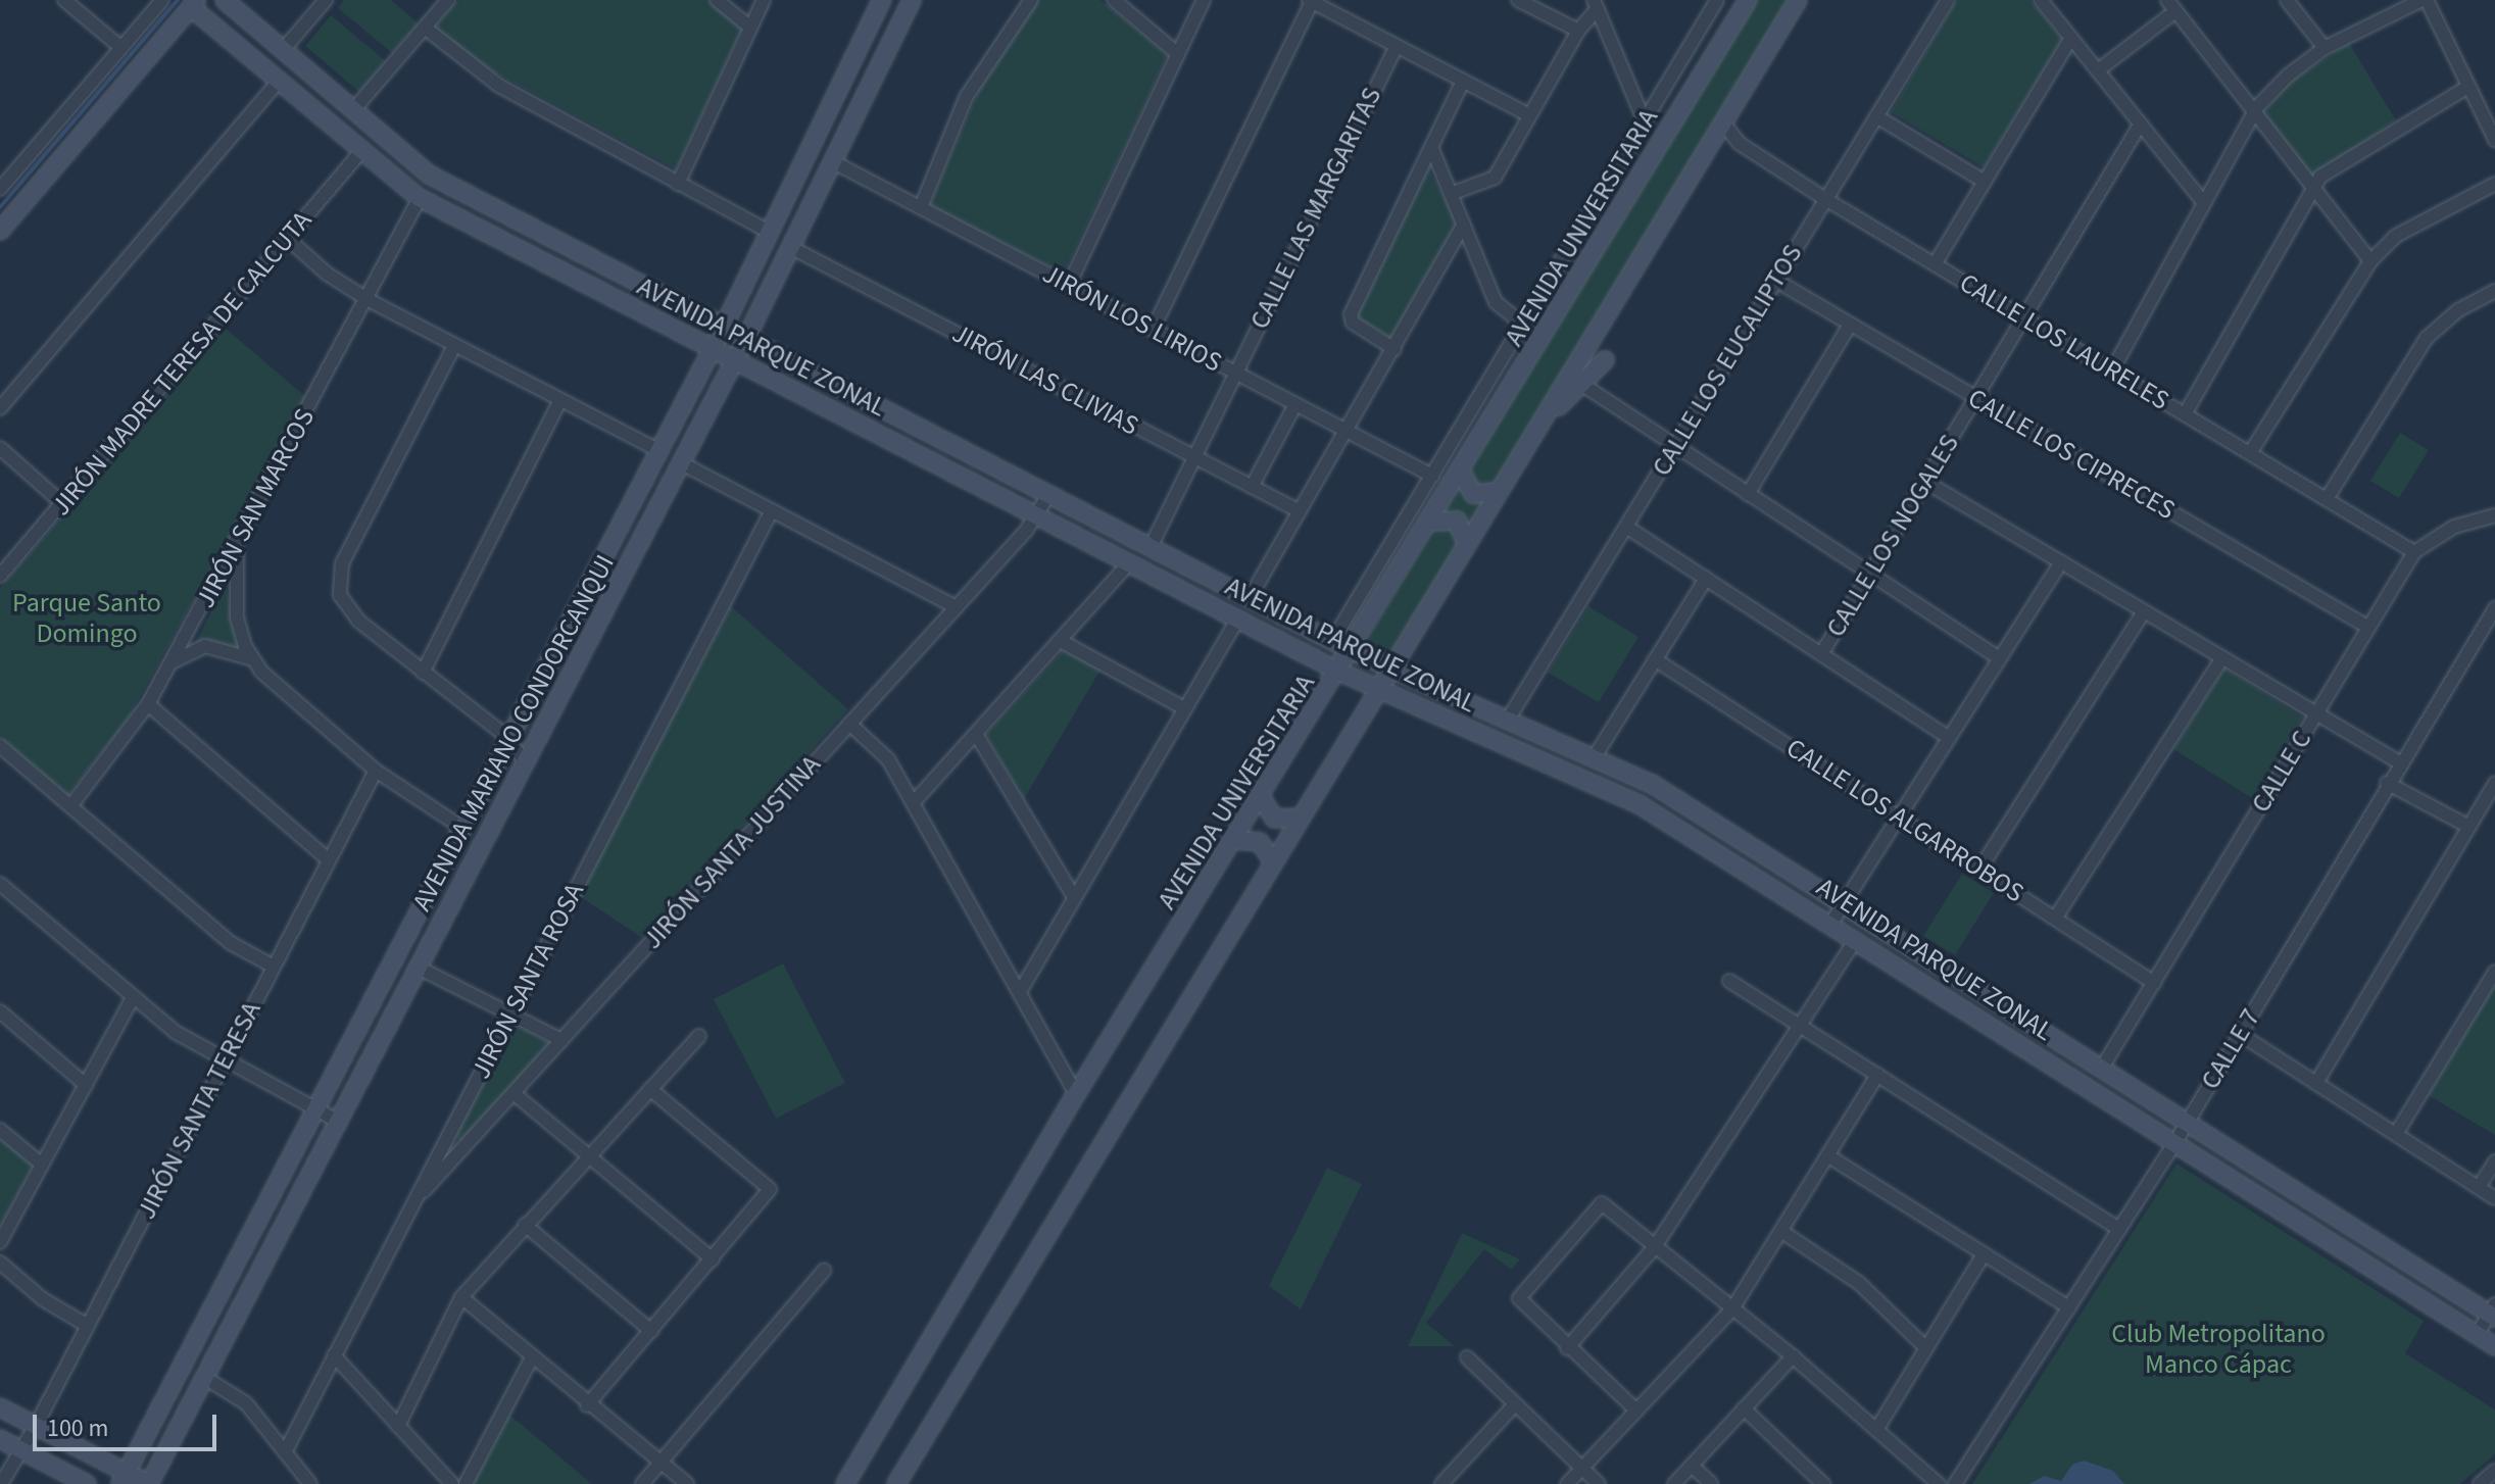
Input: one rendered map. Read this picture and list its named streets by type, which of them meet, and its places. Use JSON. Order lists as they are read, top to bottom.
{
  "streets": {
    "main road": ["AVENIDA UNIVERSITARIA", "AVENIDA PARQUE ZONAL", "AVENIDA MARIANO CONDORCANQUI"],
    "street": [
      "CALLE LAS MARGARITAS",
      "JIRÓN LOS LIRIOS",
      "CALLE LOS LAURELES",
      "CALLE LOS EUCALIPTOS",
      "JIRÓN MADRE TERESA DE CALCUTA",
      "JIRÓN LAS CLIVIAS",
      "CALLE LOS CIPRECES",
      "JIRÓN SAN MARCOS",
      "CALLE LOS NOGALES",
      "CALLE C",
      "CALLE LOS ALGARROBOS",
      "JIRÓN SANTA JUSTINA",
      "JIRÓN SANTA ROSA",
      "CALLE 7",
      "JIRÓN SANTA TERESA"
    ]
  },
  "crossings": [
    ["CALLE LAS MARGARITAS", "JIRÓN LOS LIRIOS"],
    ["CALLE LAS MARGARITAS", "AVENIDA PARQUE ZONAL"],
    ["CALLE LAS MARGARITAS", "JIRÓN LAS CLIVIAS"],
    ["AVENIDA UNIVERSITARIA", "JIRÓN LOS LIRIOS"],
    ["AVENIDA UNIVERSITARIA", "AVENIDA PARQUE ZONAL"],
    ["JIRÓN LOS LIRIOS", "AVENIDA MARIANO CONDORCANQUI"],
    ["CALLE LOS LAURELES", "CALLE LOS EUCALIPTOS"],
    ["CALLE LOS LAURELES", "CALLE LOS NOGALES"],
    ["CALLE LOS LAURELES", "CALLE C"],
    ["AVENIDA PARQUE ZONAL", "CALLE LOS EUCALIPTOS"],
    ["AVENIDA PARQUE ZONAL", "JIRÓN MADRE TERESA DE CALCUTA"],
    ["AVENIDA PARQUE ZONAL", "JIRÓN SAN MARCOS"],
    ["AVENIDA PARQUE ZONAL", "AVENIDA MARIANO CONDORCANQUI"],
    ["AVENIDA PARQUE ZONAL", "CALLE C"],
    ["AVENIDA PARQUE ZONAL", "JIRÓN SANTA JUSTINA"],
    ["AVENIDA PARQUE ZONAL", "CALLE 7"],
    ["CALLE LOS EUCALIPTOS", "CALLE LOS CIPRECES"],
    ["JIRÓN LAS CLIVIAS", "AVENIDA MARIANO CONDORCANQUI"],
    ["CALLE LOS CIPRECES", "CALLE LOS NOGALES"],
    ["CALLE LOS CIPRECES", "CALLE C"],
    ["CALLE C", "CALLE LOS ALGARROBOS"],
    ["JIRÓN SANTA JUSTINA", "JIRÓN SANTA ROSA"]
  ],
  "parks": ["Parque Santo Domingo", "Club Metropolitano Manco Cápac"],
  "scale_bar": "100 m"
}
